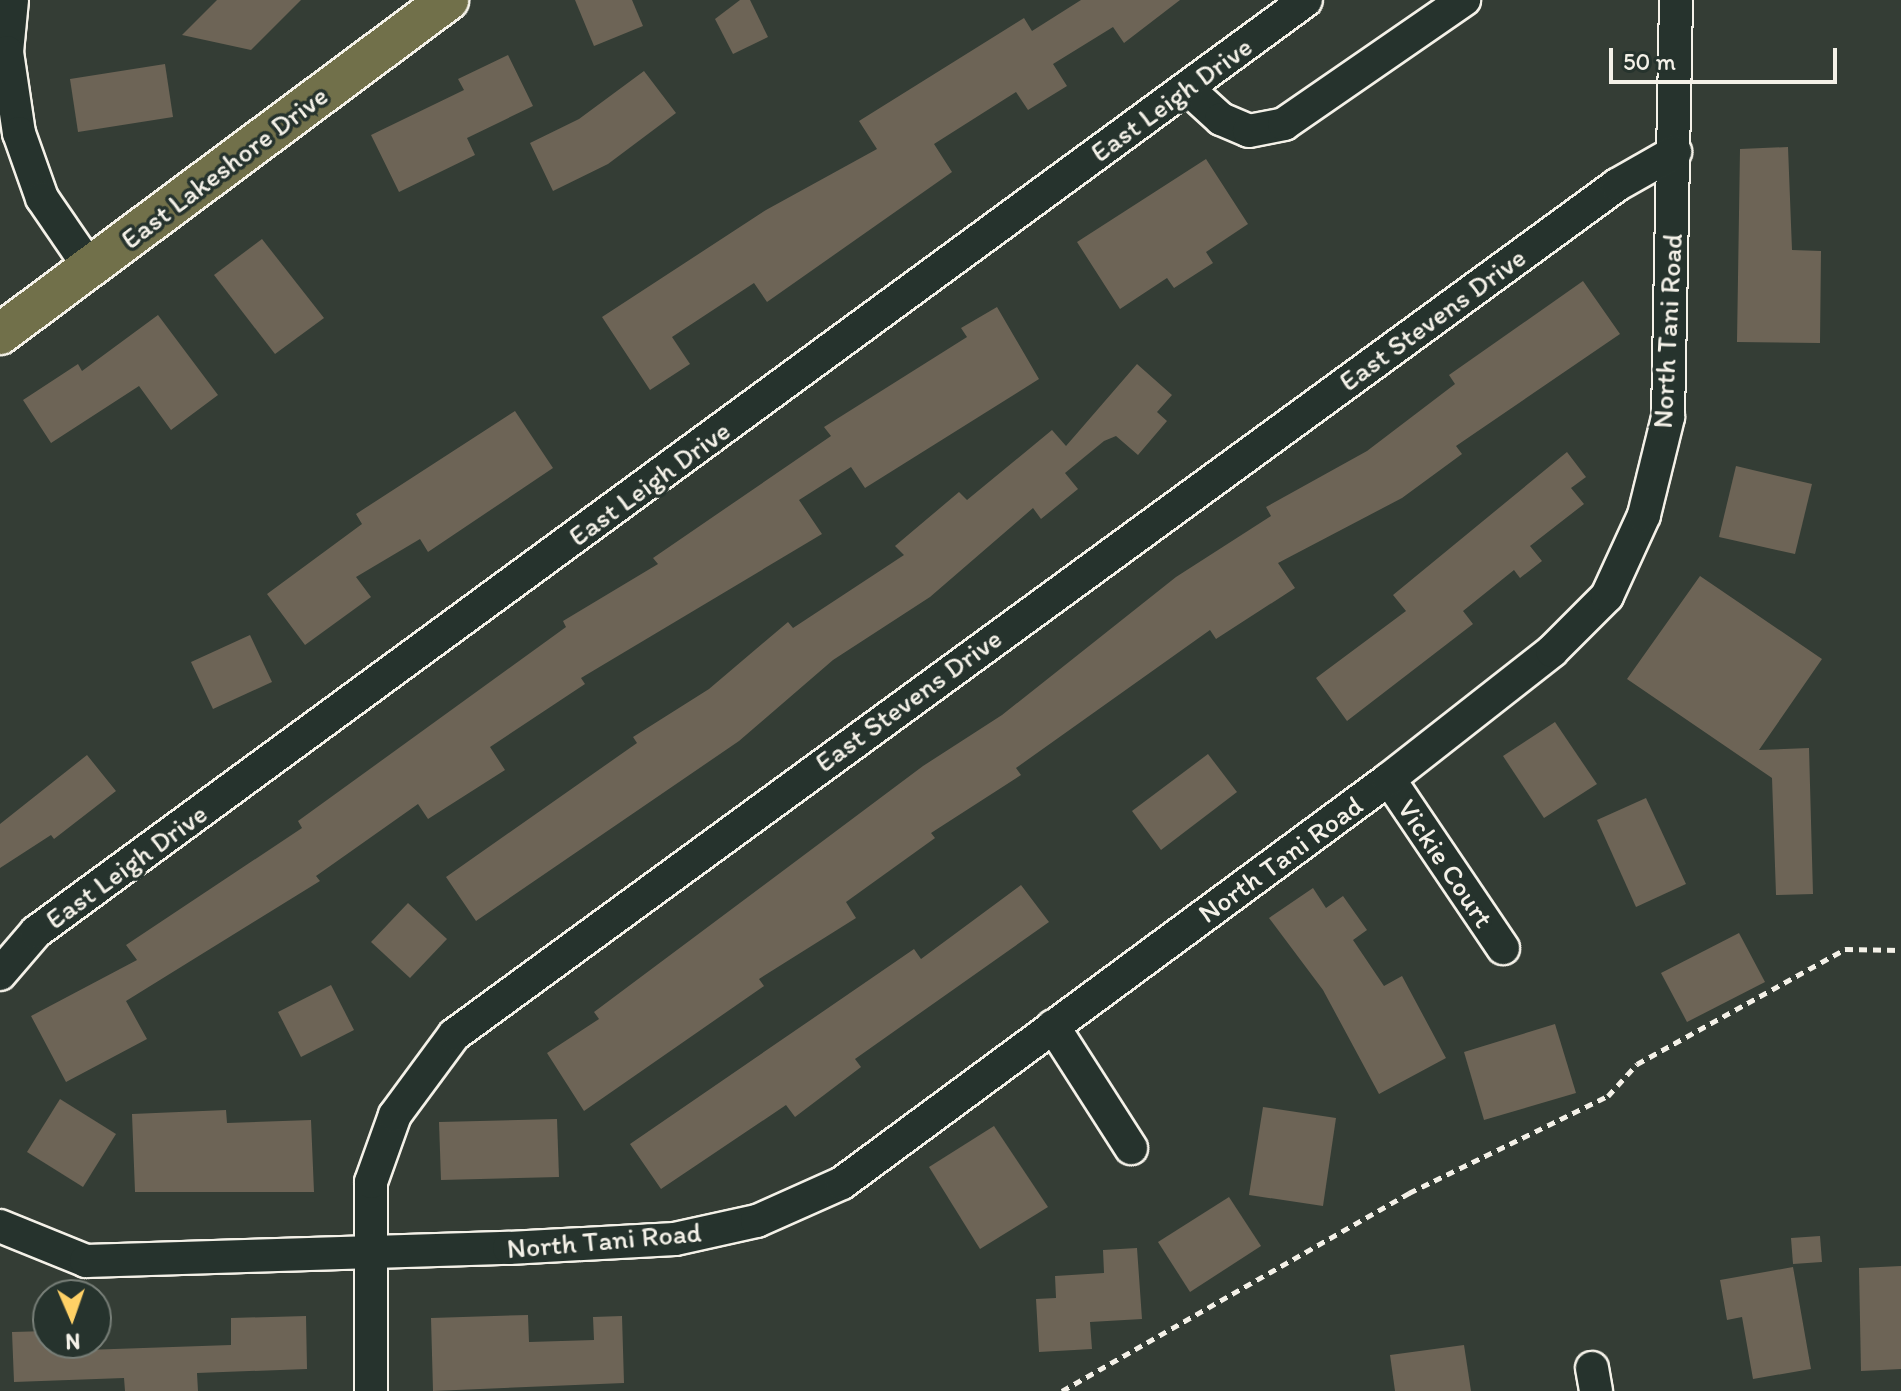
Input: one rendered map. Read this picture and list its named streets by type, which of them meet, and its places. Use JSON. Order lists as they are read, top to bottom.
{
  "streets": {
    "main road": ["East Lakeshore Drive"],
    "street": [
      "East Leigh Drive",
      "East Stevens Drive",
      "North Tani Road",
      "Vickie Court"
    ]
  },
  "crossings": [
    ["East Stevens Drive", "North Tani Road"],
    ["North Tani Road", "Vickie Court"]
  ],
  "scale_bar": "50 m",
  "north": "bottom"
}
